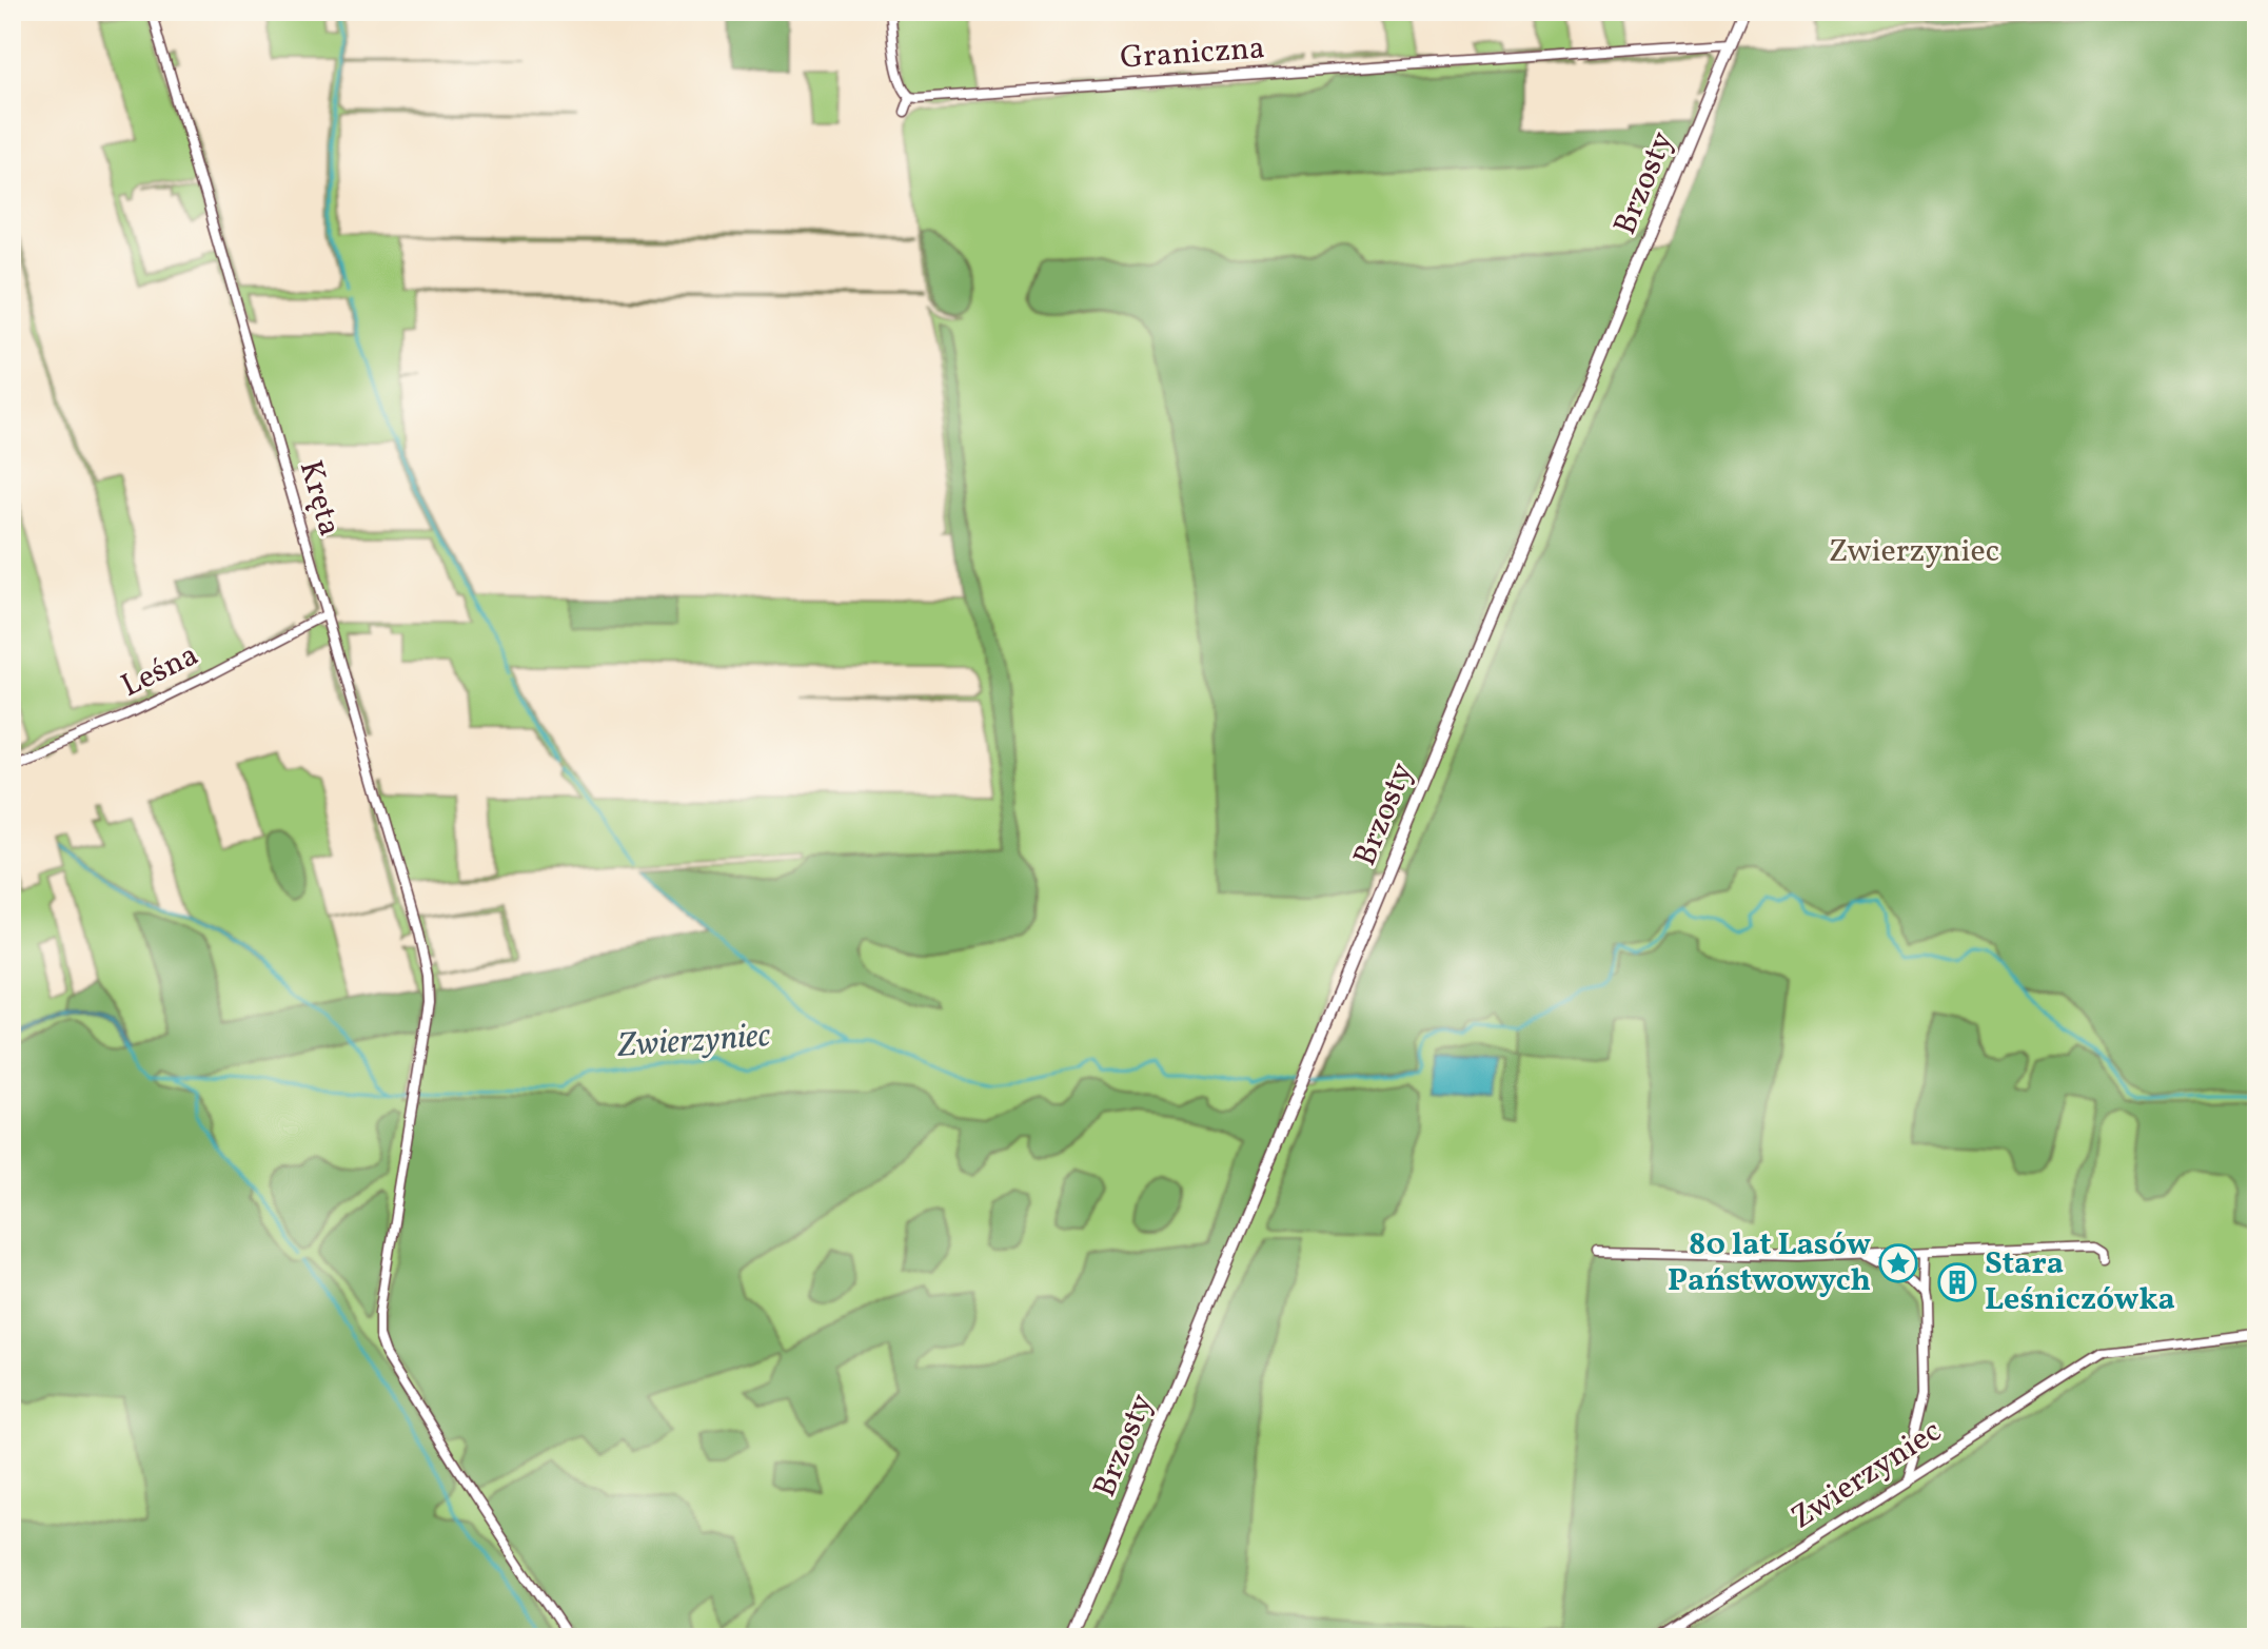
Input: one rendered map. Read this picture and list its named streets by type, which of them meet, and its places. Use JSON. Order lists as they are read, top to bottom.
{
  "streets": {
    "street": [
      "Graniczna",
      "Brzosty",
      "Kręta",
      "Leśna",
      "Zwierzyniec"
    ]
  },
  "crossings": [
    ["Graniczna", "Brzosty"],
    ["Kręta", "Leśna"]
  ],
  "water": ["Zwierzyniec"],
  "parks": ["Zwierzyniec"],
  "places": {
    "place": ["80 lat Lasów Państwowych"],
    "building": ["Stara Leśniczówka"]
  }
}
